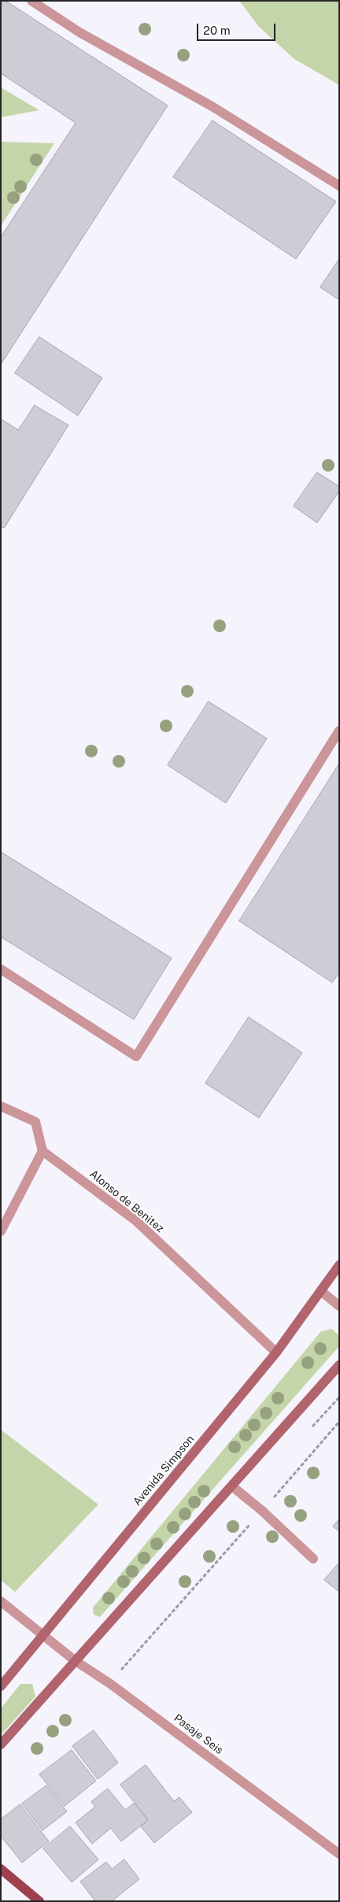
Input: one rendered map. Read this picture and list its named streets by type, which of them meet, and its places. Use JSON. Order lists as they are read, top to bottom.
{
  "streets": {
    "main road": ["Avenida Simpson"],
    "street": ["Alonso de Benitez", "Pasaje Seis"]
  },
  "crossings": [
    ["Alonso de Benitez", "Avenida Simpson"],
    ["Avenida Simpson", "Pasaje Seis"]
  ],
  "scale_bar": "20 m"
}
